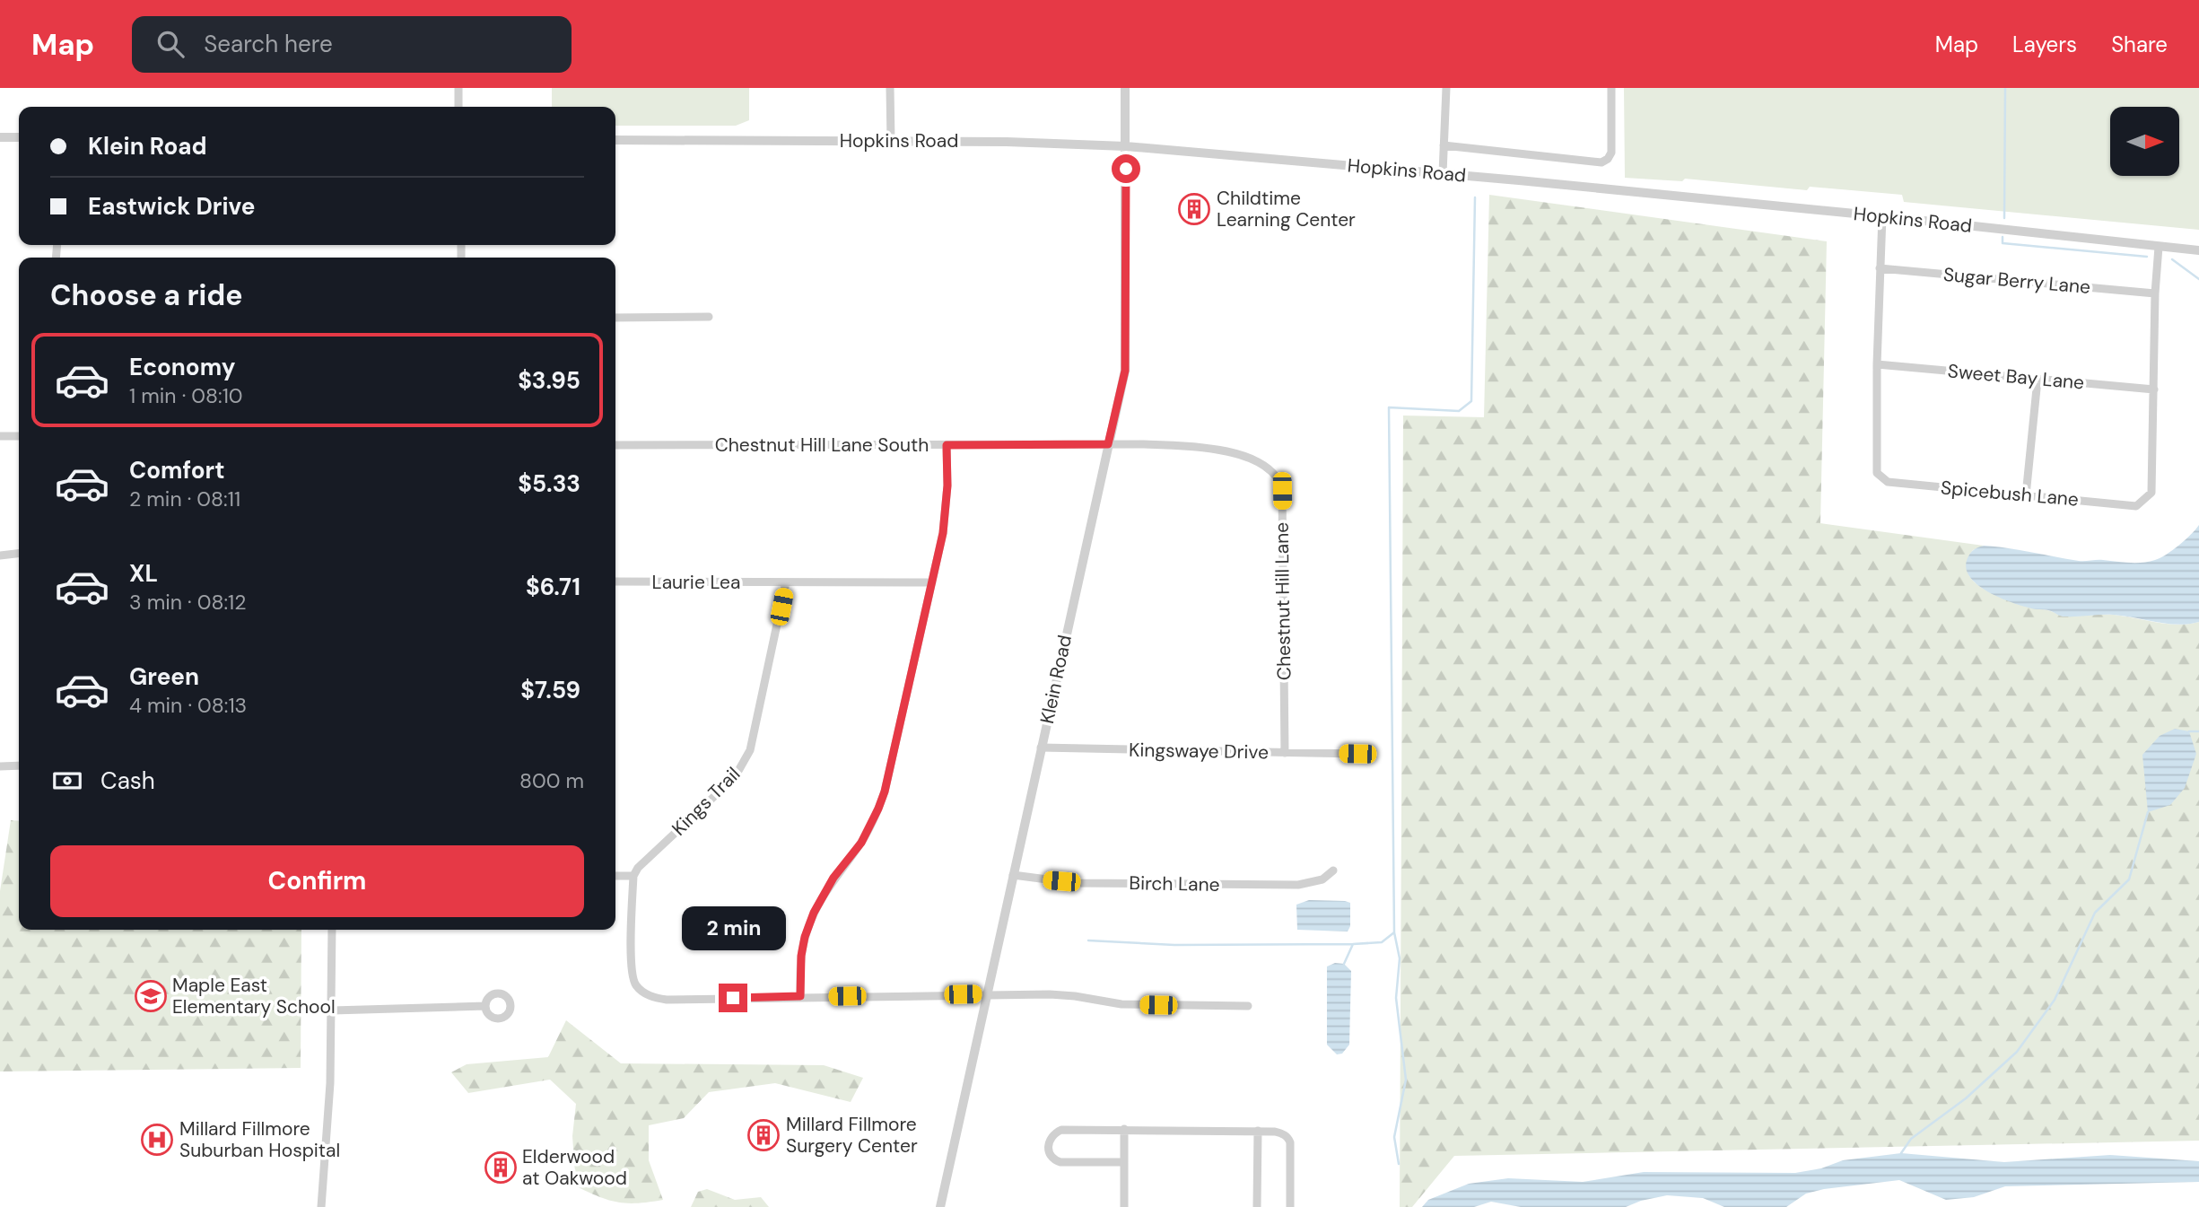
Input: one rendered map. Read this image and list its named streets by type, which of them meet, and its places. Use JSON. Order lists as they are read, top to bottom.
{
  "streets": {
    "street": [
      "Hopkins Road",
      "Sugar Berry Lane",
      "Sweet Bay Lane",
      "Chestnut Hill Lane South",
      "Spicebush Lane",
      "Laurie Lea",
      "Chestnut Hill Lane",
      "Klein Road",
      "Kingswaye Drive",
      "Kings Trail",
      "Birch Lane"
    ]
  },
  "crossings": [
    ["Hopkins Road", "Spicebush Lane"],
    ["Hopkins Road", "Klein Road"],
    ["Sugar Berry Lane", "Spicebush Lane"],
    ["Sweet Bay Lane", "Spicebush Lane"],
    ["Chestnut Hill Lane South", "Chestnut Hill Lane"],
    ["Chestnut Hill Lane South", "Klein Road"],
    ["Laurie Lea", "Kings Trail"],
    ["Chestnut Hill Lane", "Klein Road"],
    ["Chestnut Hill Lane", "Kingswaye Drive"],
    ["Klein Road", "Kingswaye Drive"],
    ["Klein Road", "Birch Lane"]
  ],
  "places": {
    "building": ["Childtime Learning Center", "Millard Fillmore Surgery Center", "Elderwood at Oakwood"],
    "school or university": ["Maple East Elementary School"],
    "hospital": ["Millard Fillmore Suburban Hospital"]
  },
  "north": "right",
  "page": {
    "header": "Map",
    "search": "Search here",
    "nav": ["Map", "Layers", "Share"],
    "banner": ["Klein Road", "Eastwick Drive"],
    "heading": "Choose a ride",
    "list": [
      {
        "name": "Economy",
        "note": "1 min · 08:10",
        "value": "$3.95"
      },
      {
        "name": "Comfort",
        "note": "2 min · 08:11",
        "value": "$5.33"
      },
      {
        "name": "XL",
        "note": "3 min · 08:12",
        "value": "$6.71"
      },
      {
        "name": "Green",
        "note": "4 min · 08:13",
        "value": "$7.59"
      }
    ],
    "pay": ["Cash", "800 m"],
    "buttons": "Confirm",
    "bubble": "2 min"
  }
}
